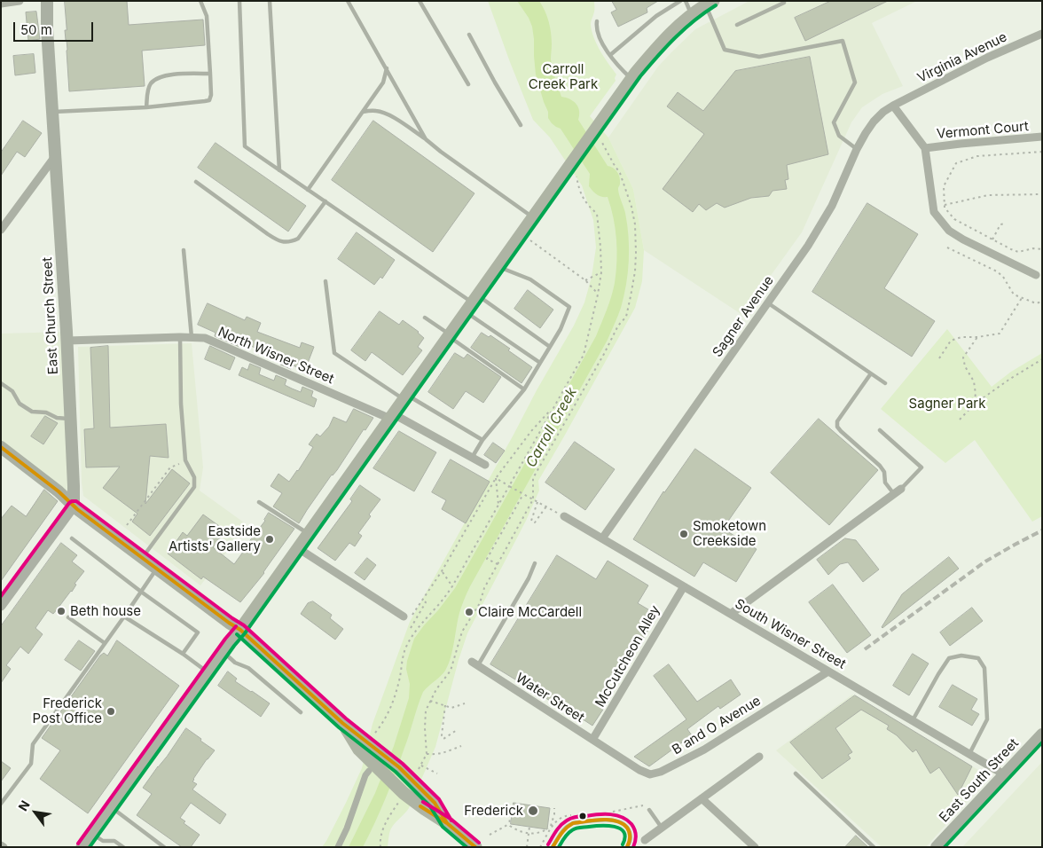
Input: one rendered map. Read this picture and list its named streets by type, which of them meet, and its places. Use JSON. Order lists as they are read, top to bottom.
{
  "streets": {
    "main road": ["East Church Street", "East South Street"],
    "street": [
      "Virginia Avenue",
      "Vermont Court",
      "Sagner Avenue",
      "North Wisner Street",
      "South Wisner Street",
      "McCutcheon Alley",
      "Water Street",
      "B and O Avenue"
    ]
  },
  "crossings": [
    ["Virginia Avenue", "Sagner Avenue"],
    ["East Church Street", "North Wisner Street"],
    ["Sagner Avenue", "South Wisner Street"],
    ["South Wisner Street", "McCutcheon Alley"],
    ["South Wisner Street", "B and O Avenue"],
    ["South Wisner Street", "East South Street"],
    ["McCutcheon Alley", "Water Street"],
    ["Water Street", "B and O Avenue"]
  ],
  "water": ["Carroll Creek"],
  "parks": ["Carroll Creek Park", "Sagner Park"],
  "places": [
    "Smoketown Creekside",
    "Eastside Artists' Gallery",
    "Beth house",
    "Claire McCardell",
    "Frederick Post Office",
    "Frederick"
  ],
  "scale_bar": "50 m",
  "north": "top left"
}
